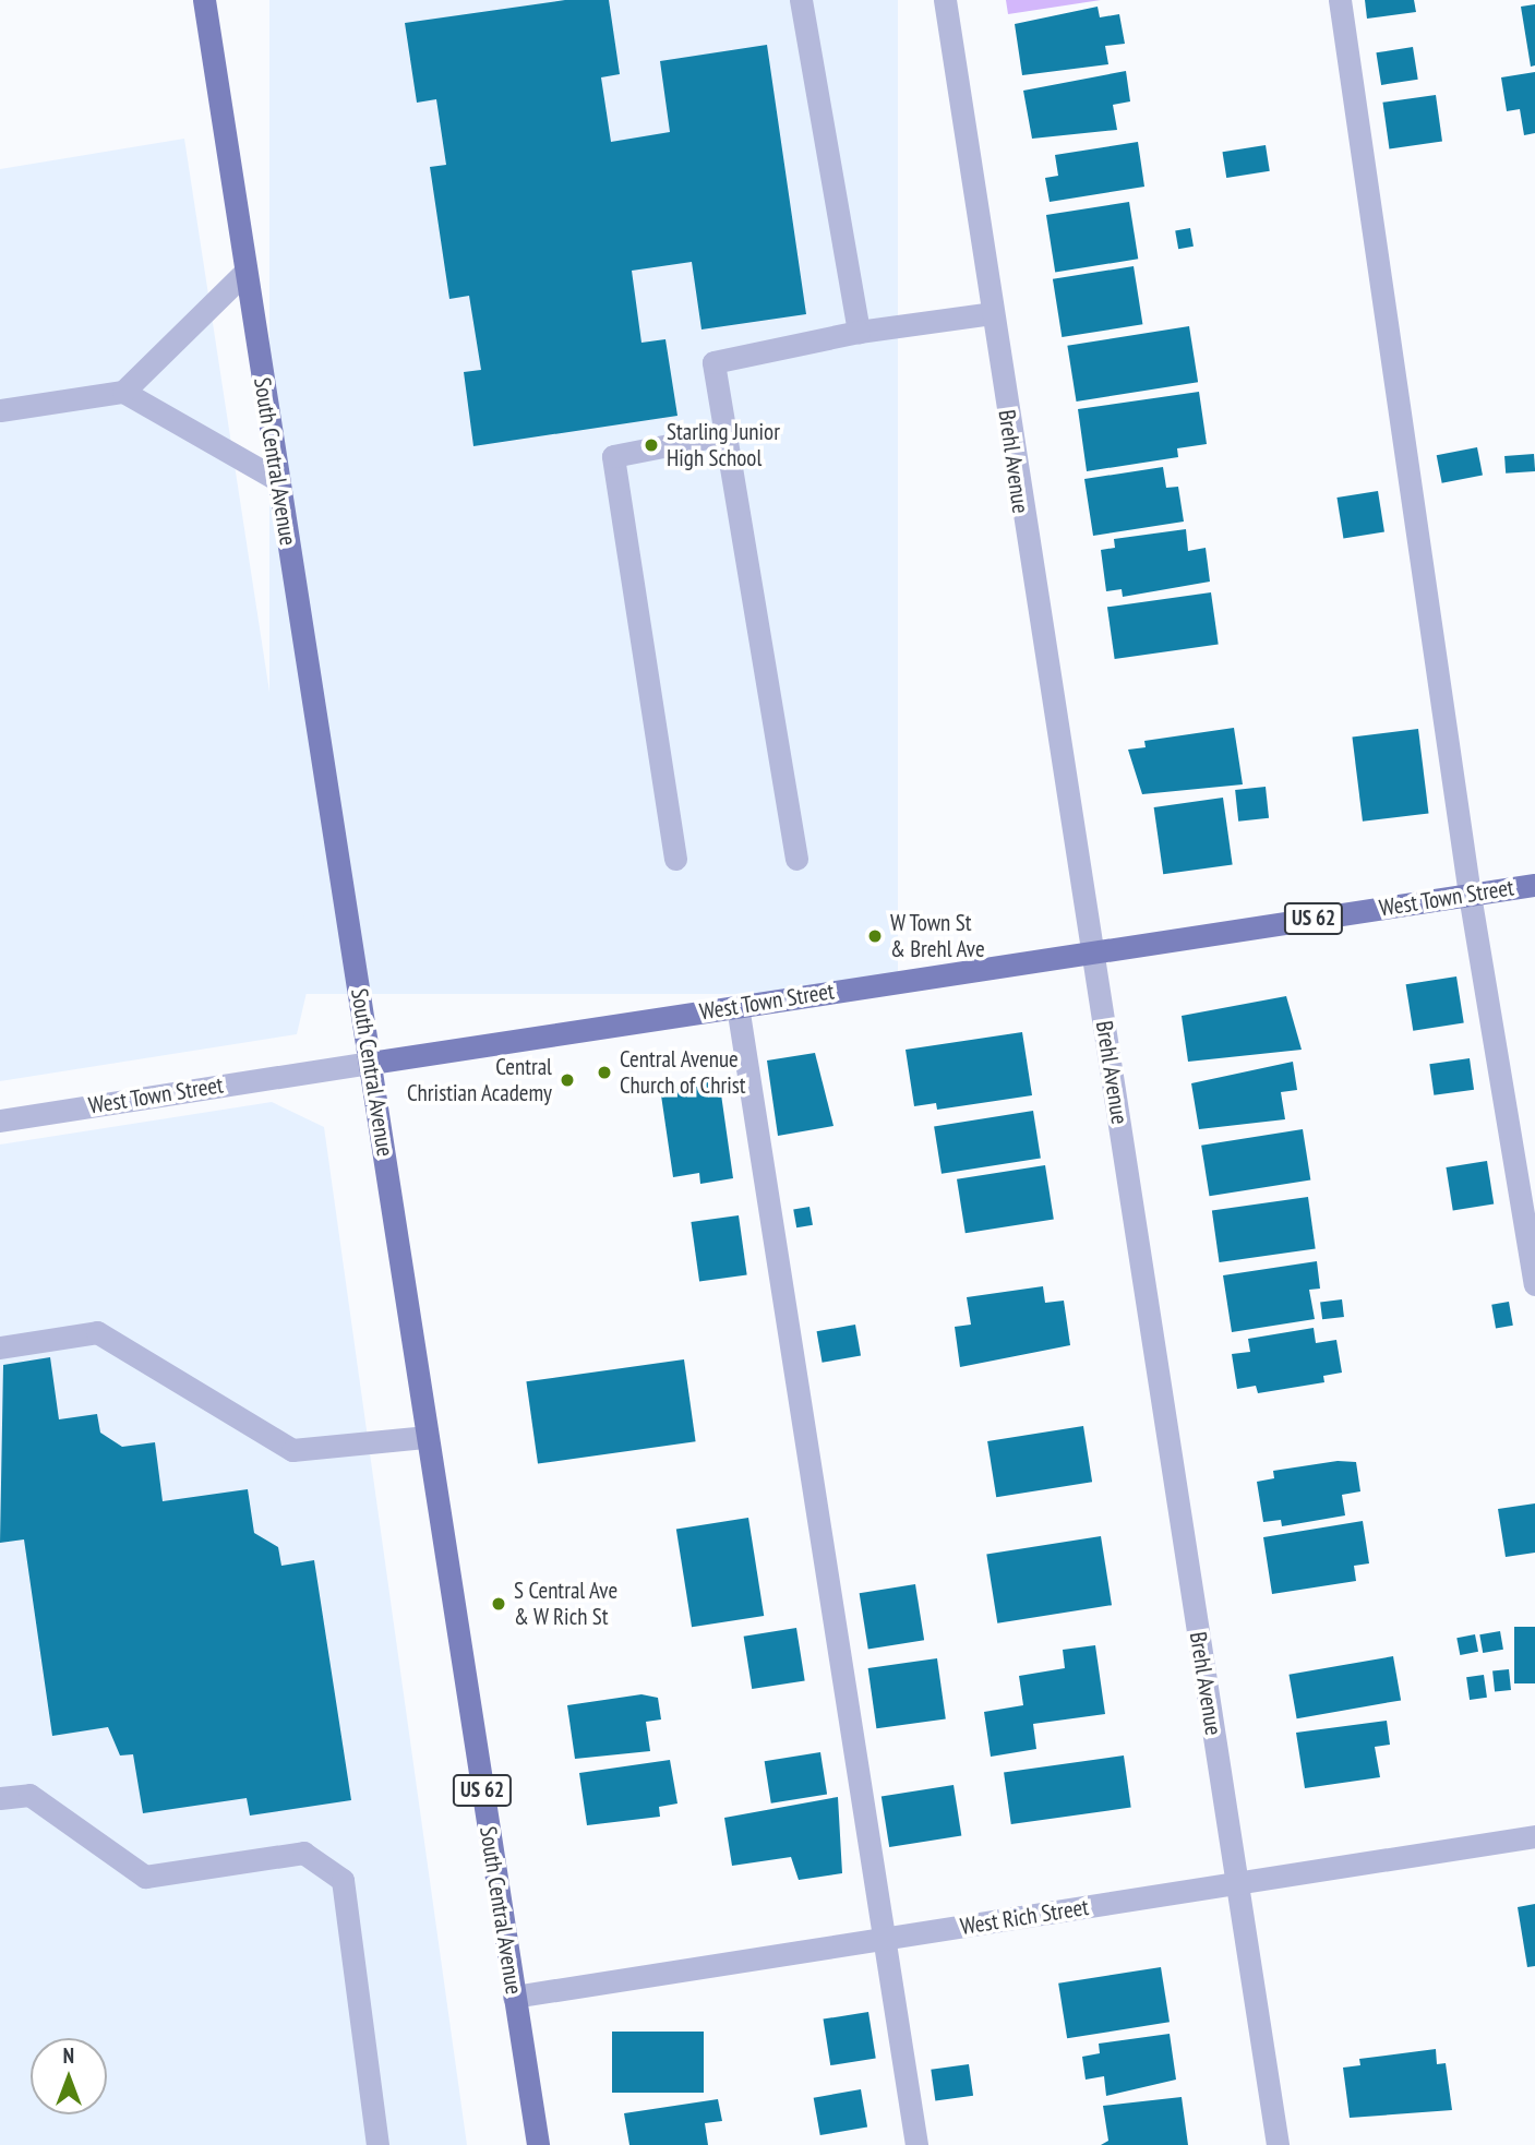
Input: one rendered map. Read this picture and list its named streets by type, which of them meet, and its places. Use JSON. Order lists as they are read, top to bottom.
{
  "streets": {
    "main road": ["South Central Avenue", "West Town Street", "US 62"],
    "street": ["Brehl Avenue", "West Rich Street"]
  },
  "crossings": [
    ["South Central Avenue", "West Town Street"],
    ["South Central Avenue", "West Rich Street"],
    ["Brehl Avenue", "West Town Street"],
    ["Brehl Avenue", "West Rich Street"]
  ],
  "places": [
    "Starling Junior High School",
    "W Town St & Brehl Ave",
    "Central Avenue Church of Christ",
    "Central Christian Academy",
    "S Central Ave & W Rich St"
  ],
  "north": "top"
}
